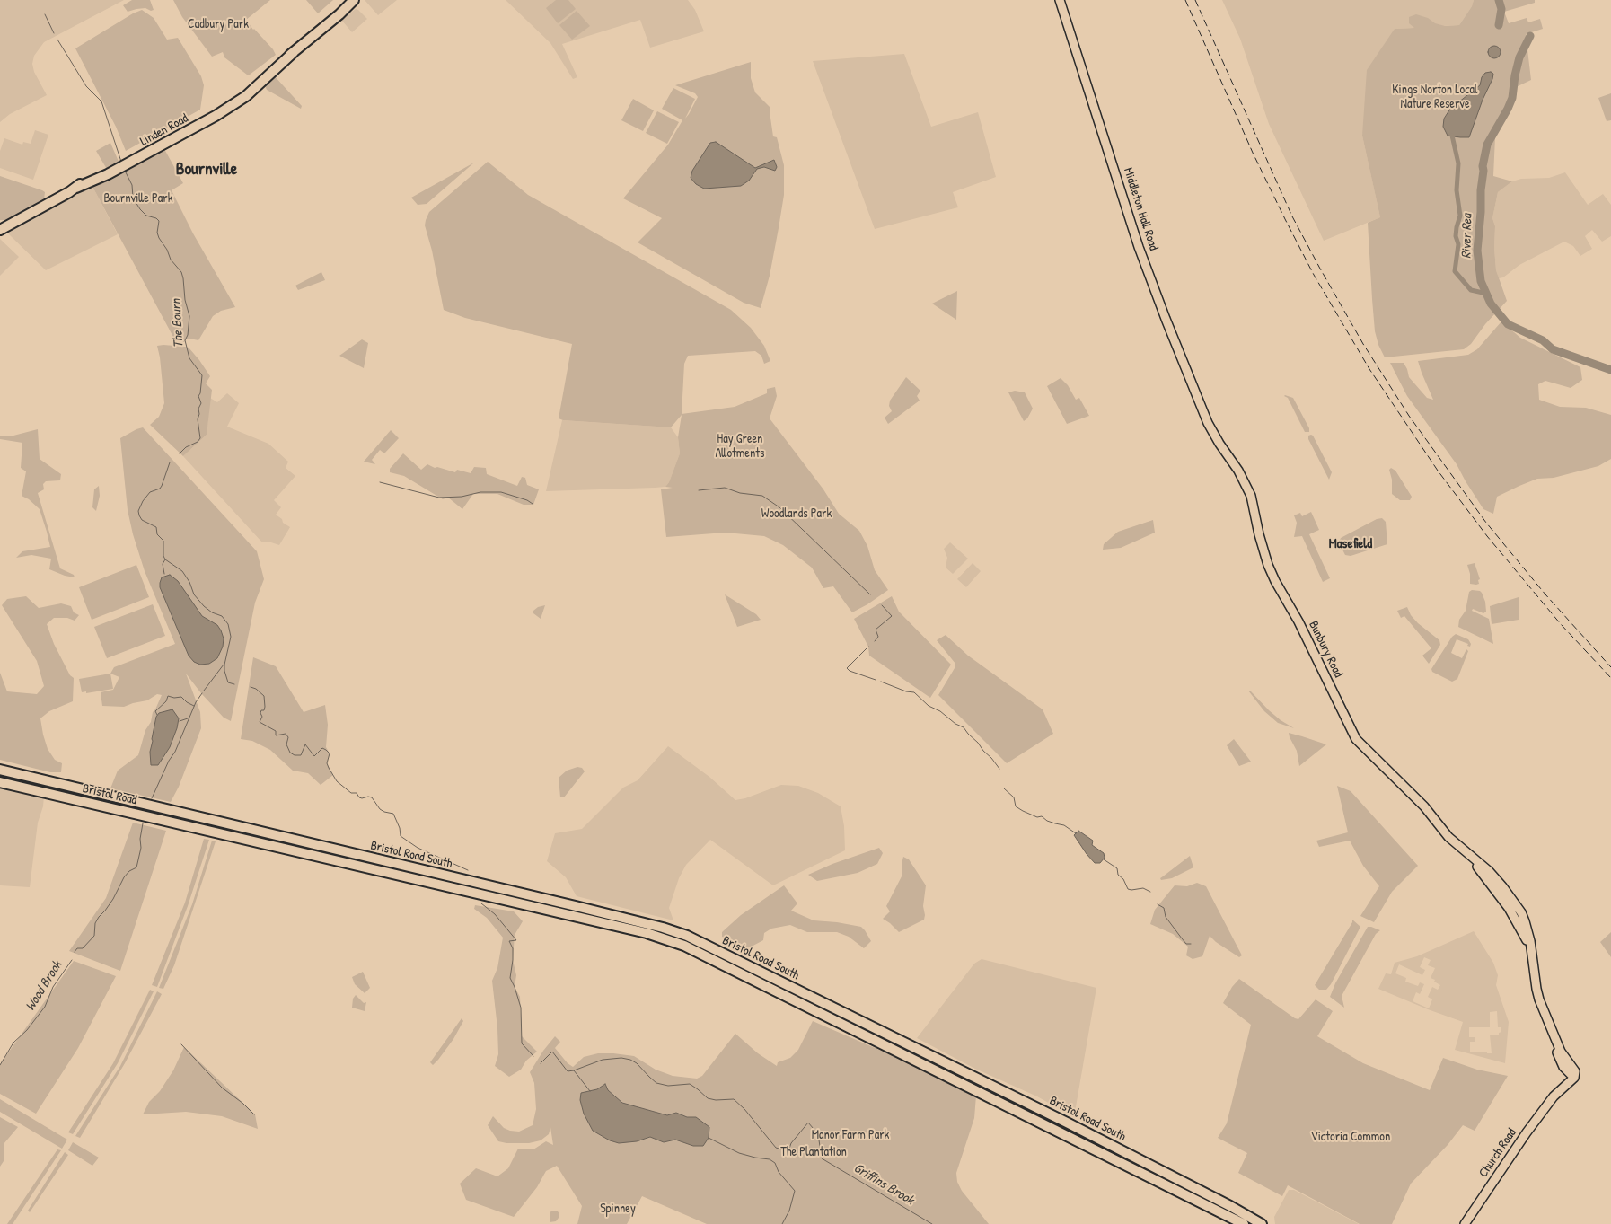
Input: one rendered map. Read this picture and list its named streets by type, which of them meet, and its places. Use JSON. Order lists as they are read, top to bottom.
{
  "streets": {
    "highway": ["Linden Road", "Bristol Road", "Bristol Road South"],
    "main road": ["Middleton Hall Road", "Bunbury Road", "Church Road"]
  },
  "crossings": [
    ["Middleton Hall Road", "Bunbury Road"],
    ["Bunbury Road", "Church Road"],
    ["Bristol Road", "Bristol Road South"]
  ],
  "districts": ["Bournville", "Masefield"],
  "water": [
    "River Rea",
    "The Bourn",
    "Wood Brook",
    "Griffins Brook"
  ],
  "parks": [
    "Cadbury Park",
    "Kings Norton Local Nature Reserve",
    "Bournville Park",
    "Hay Green Allotments",
    "Woodlands Park",
    "Manor Farm Park",
    "Victoria Common",
    "The Plantation",
    "Spinney"
  ]
}
